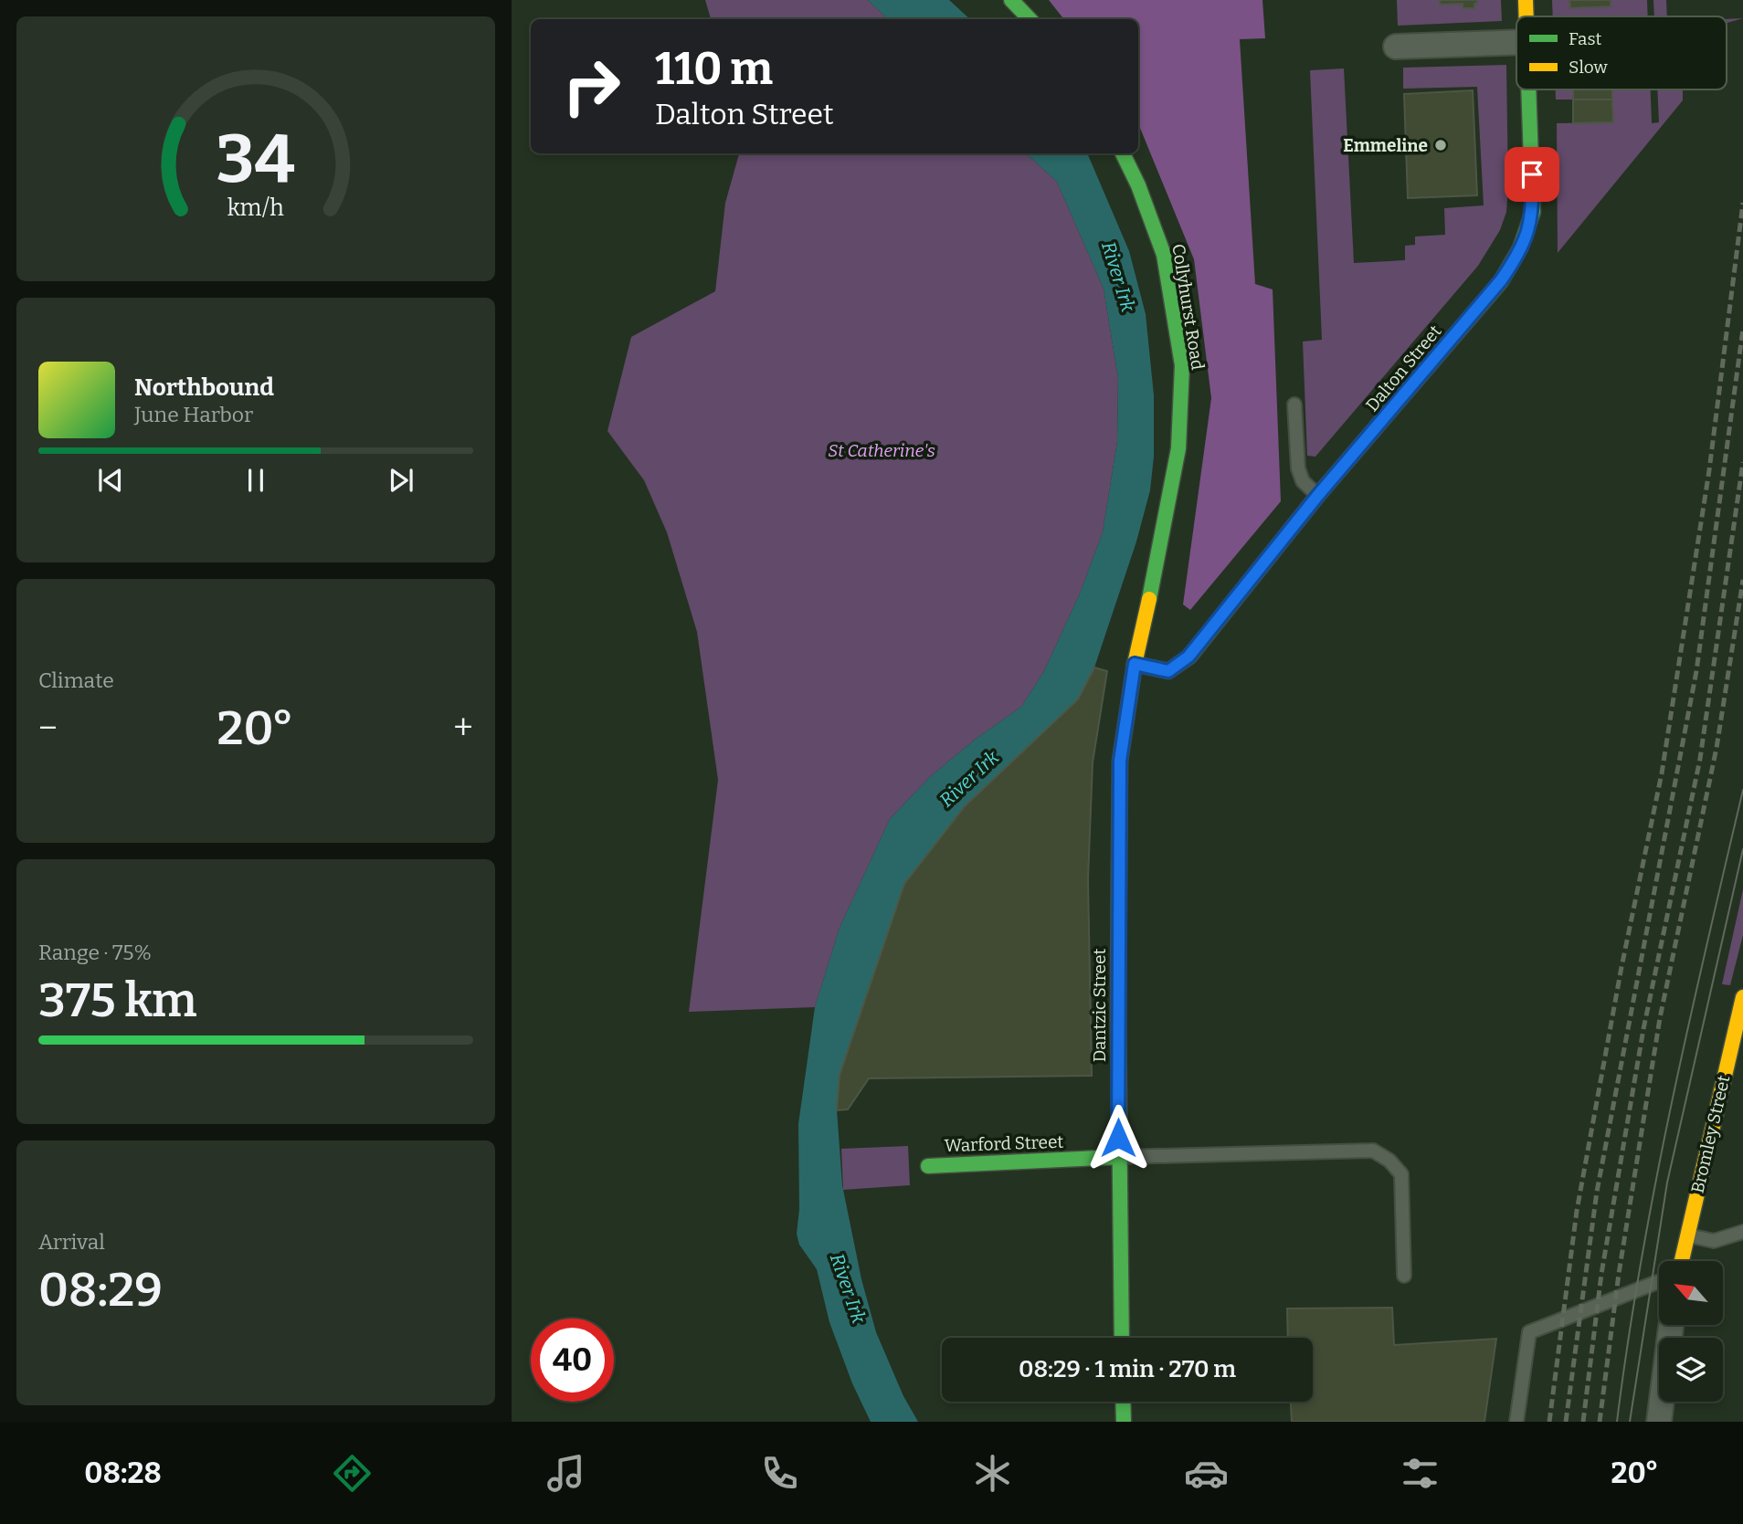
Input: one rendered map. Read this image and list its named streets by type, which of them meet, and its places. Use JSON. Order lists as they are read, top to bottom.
{
  "streets": {
    "street": [
      "Collyhurst Road",
      "Dalton Street",
      "Dantzic Street",
      "Bromley Street",
      "Warford Street"
    ]
  },
  "crossings": [
    ["Collyhurst Road", "Dalton Street"],
    ["Collyhurst Road", "Dantzic Street"],
    ["Dalton Street", "Dantzic Street"],
    ["Dantzic Street", "Warford Street"]
  ],
  "water": ["River Irk"],
  "parks": ["St Catherine's"],
  "places": ["Emmeline"],
  "legend": ["Fast", "Slow"],
  "north": "top left",
  "page": {
    "turn": ["110 m", "Dalton Street"],
    "song": ["Northbound", "June Harbor"],
    "tile": [
      "Climate",
      ["Range · 75%", "375 km"],
      ["Arrival", "08:29"]
    ],
    "heat": ["−", "20°", "+"],
    "limit": "40",
    "trip": "08:29 · 1 min · 270 m",
    "tabs": ["08:28", "20°"],
    "gauge": ["34", "km/h"]
  }
}
